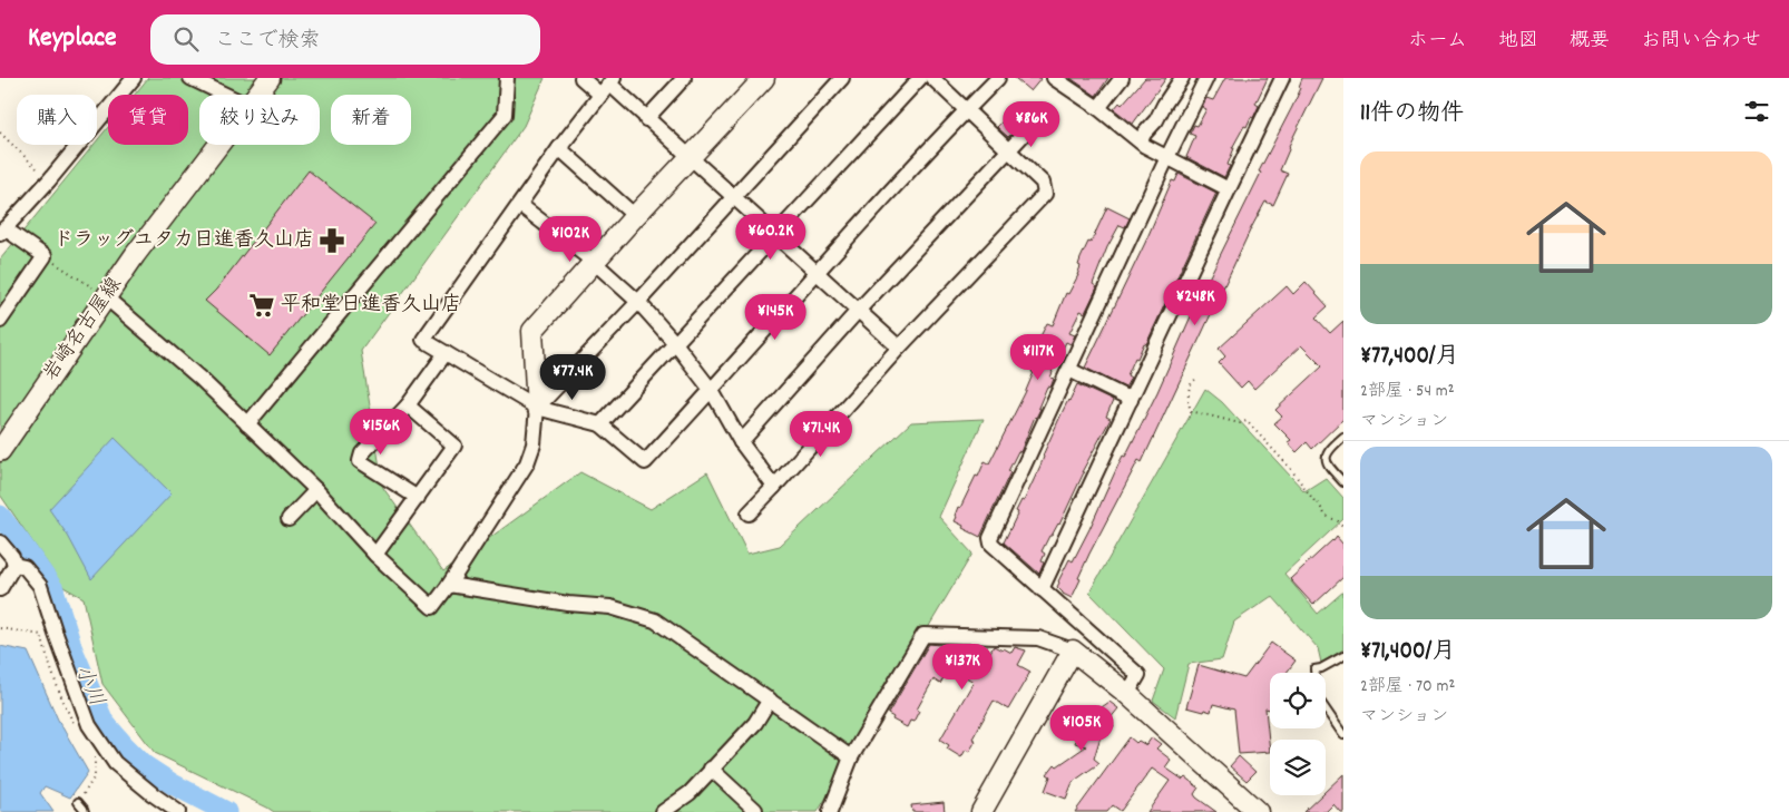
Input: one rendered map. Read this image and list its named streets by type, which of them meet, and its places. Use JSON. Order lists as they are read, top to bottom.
{
  "streets": {
    "street": ["岩崎名古屋線"]
  },
  "water": ["小川"],
  "places": {
    "pharmacy": ["ドラッグユタカ日進香久山店"],
    "supermarket": ["平和堂日進香久山店"]
  },
  "page": {
    "header": "Keyplace",
    "search": "ここで検索",
    "nav": [
      "ホーム",
      "地図",
      "概要",
      "お問い合わせ"
    ],
    "heading": "11件の物件",
    "chip": [
      "購入",
      "賃貸",
      "絞り込み",
      "新着"
    ],
    "price": [
      "¥86K",
      "¥60.2K",
      "¥102K",
      "¥248K",
      "¥145K",
      "¥117K",
      "¥77.4K",
      "¥156K",
      "¥71.4K",
      "¥137K",
      "¥105K"
    ],
    "list": [
      {
        "name": "¥77,400/月",
        "note": "2部屋 · 54 m² · マンション"
      },
      {
        "name": "¥71,400/月",
        "note": "2部屋 · 70 m² · マンション"
      }
    ]
  }
}
